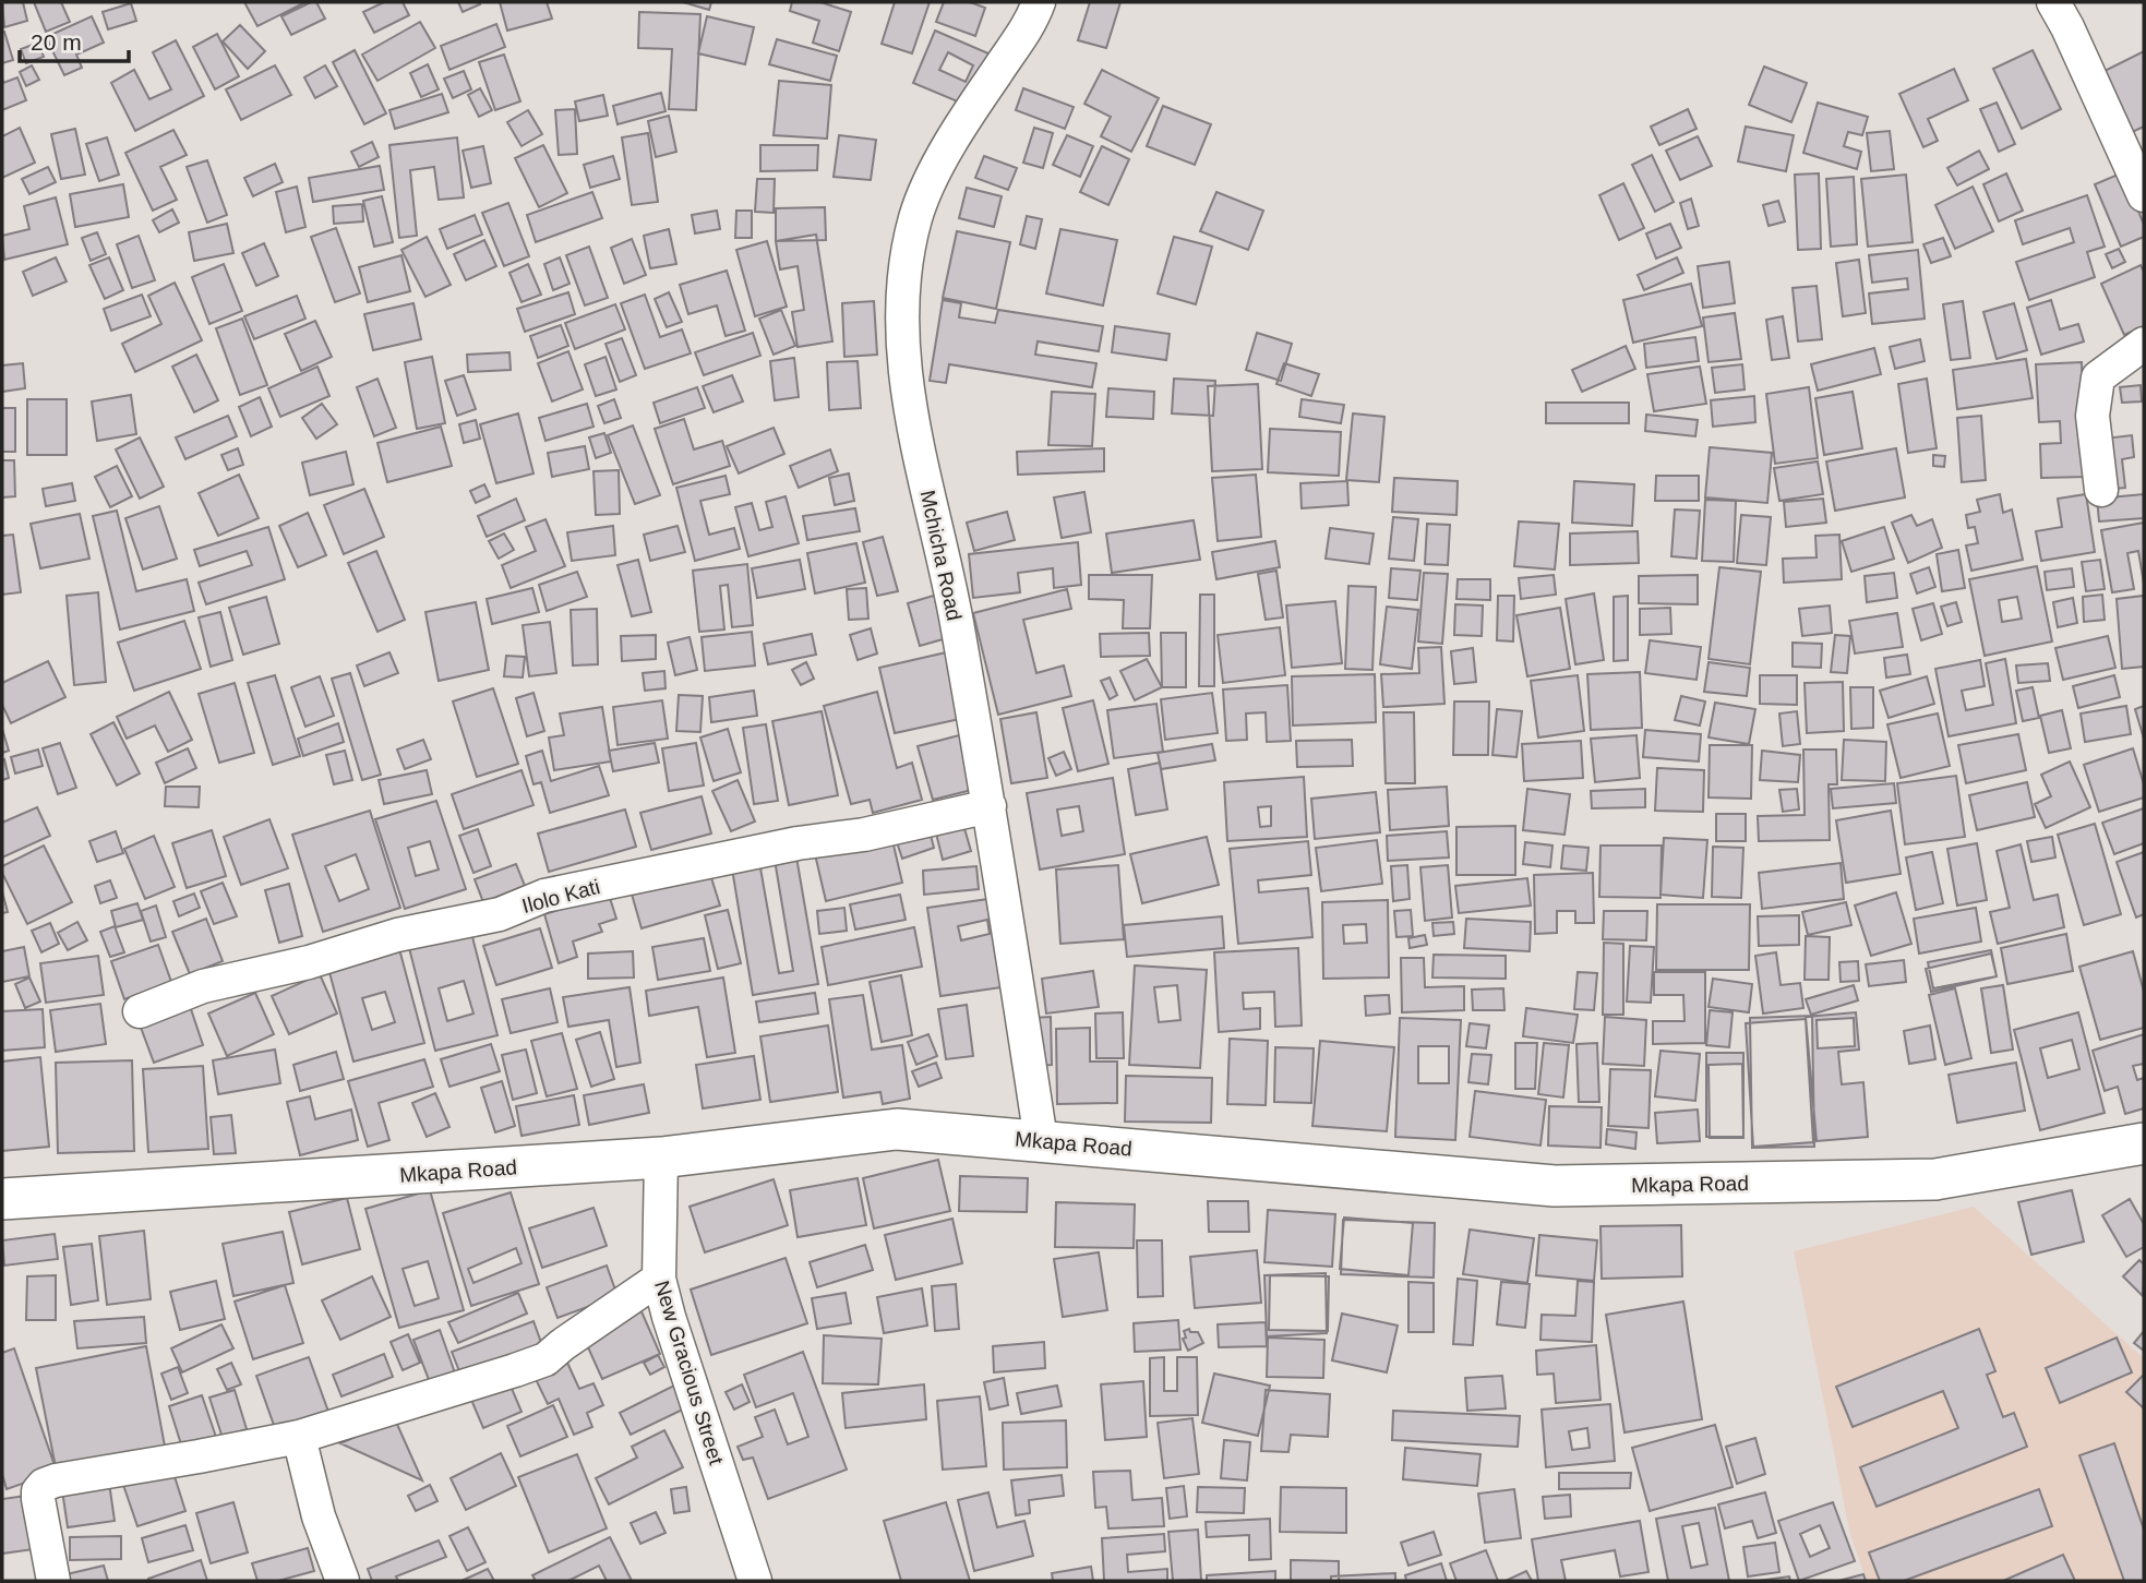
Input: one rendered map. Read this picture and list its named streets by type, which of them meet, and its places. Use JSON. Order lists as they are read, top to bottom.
{
  "streets": {
    "street": [
      "Mchicha Road",
      "Ilolo Kati",
      "Mkapa Road",
      "New Gracious Street"
    ]
  },
  "crossings": [
    ["Mchicha Road", "Ilolo Kati"],
    ["Mchicha Road", "Mkapa Road"],
    ["Mkapa Road", "New Gracious Street"]
  ],
  "scale_bar": "20 m"
}
